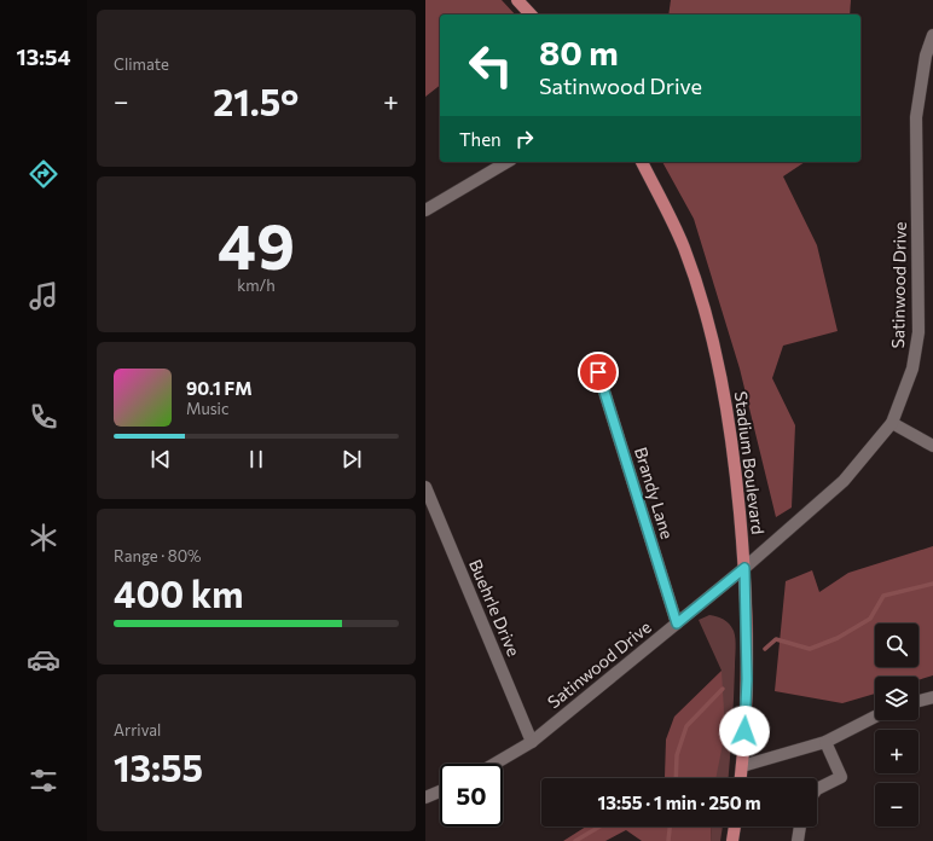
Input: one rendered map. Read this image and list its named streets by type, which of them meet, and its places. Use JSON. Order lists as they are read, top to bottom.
{
  "streets": {
    "main road": ["Stadium Boulevard"],
    "street": ["Satinwood Drive", "Brandy Lane", "Buehrle Drive"]
  },
  "crossings": [
    ["Satinwood Drive", "Stadium Boulevard"],
    ["Satinwood Drive", "Brandy Lane"],
    ["Satinwood Drive", "Buehrle Drive"]
  ],
  "page": {
    "tabs": "13:54",
    "tile": [
      "Climate",
      ["49", "km/h"],
      ["Range · 80%", "400 km"],
      ["Arrival", "13:55"]
    ],
    "turn": ["80 m", "Satinwood Drive"],
    "heat": ["−", "21.5°", "+"],
    "then": "Then",
    "song": ["90.1 FM", "Music"],
    "map_buttons": ["+", "−"],
    "limit": "50",
    "trip": "13:55 · 1 min · 250 m"
  }
}
